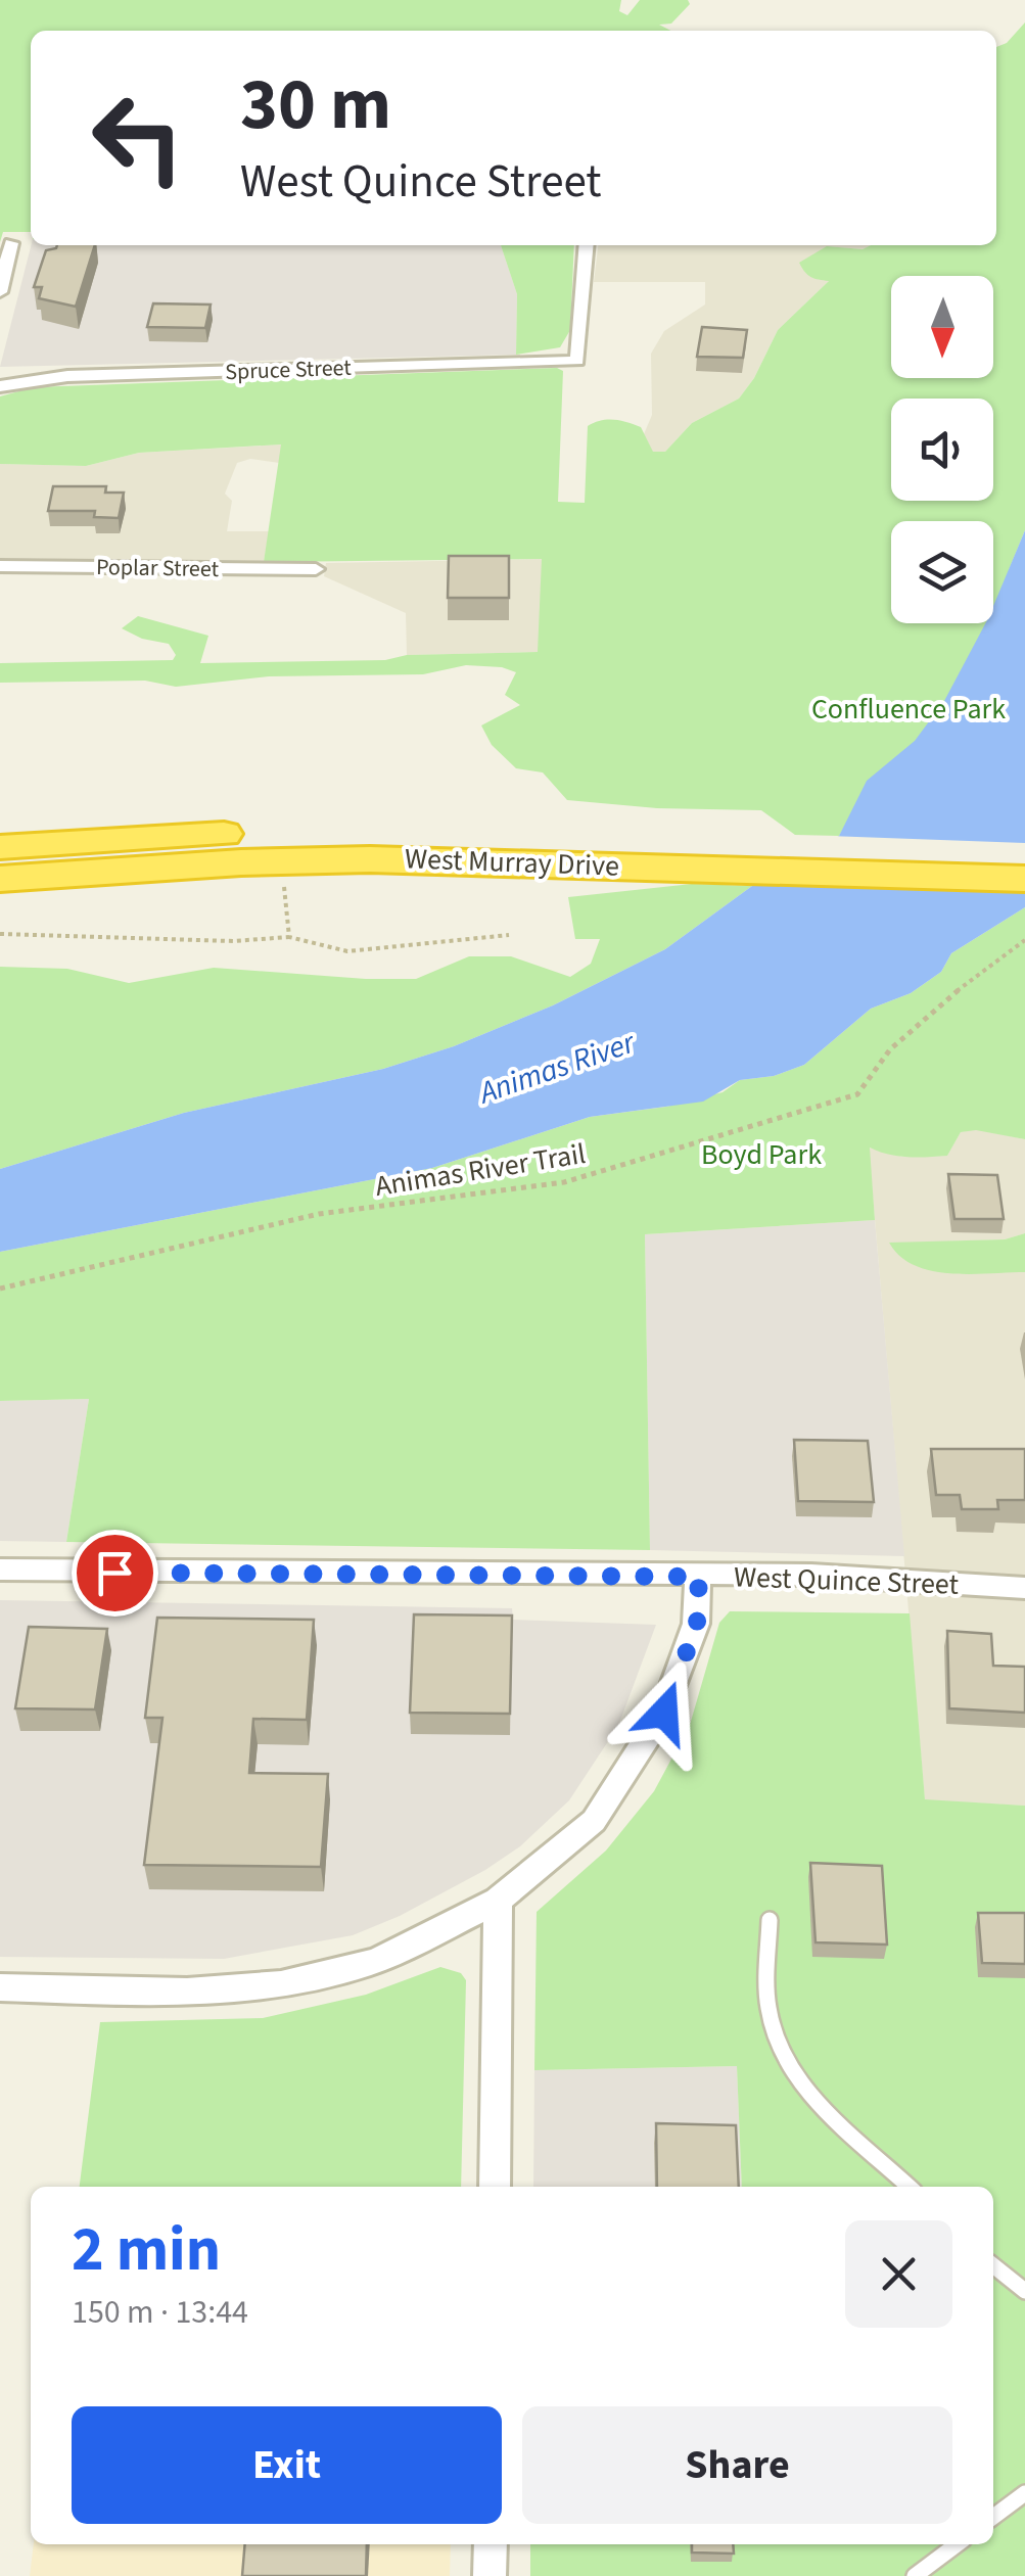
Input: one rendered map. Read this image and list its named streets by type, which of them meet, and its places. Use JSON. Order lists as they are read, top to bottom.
{
  "streets": {
    "highway": ["West Murray Drive"],
    "street": ["Spruce Street", "Poplar Street", "West Quince Street"],
    "path": ["Animas River Trail"]
  },
  "water": ["Animas River"],
  "parks": ["Confluence Park", "Boyd Park"],
  "north": "bottom",
  "page": {
    "turn": ["30 m", "West Quince Street"],
    "heading": ["2 min", "150 m · 13:44"],
    "buttons": ["Exit", "Share"]
  }
}
